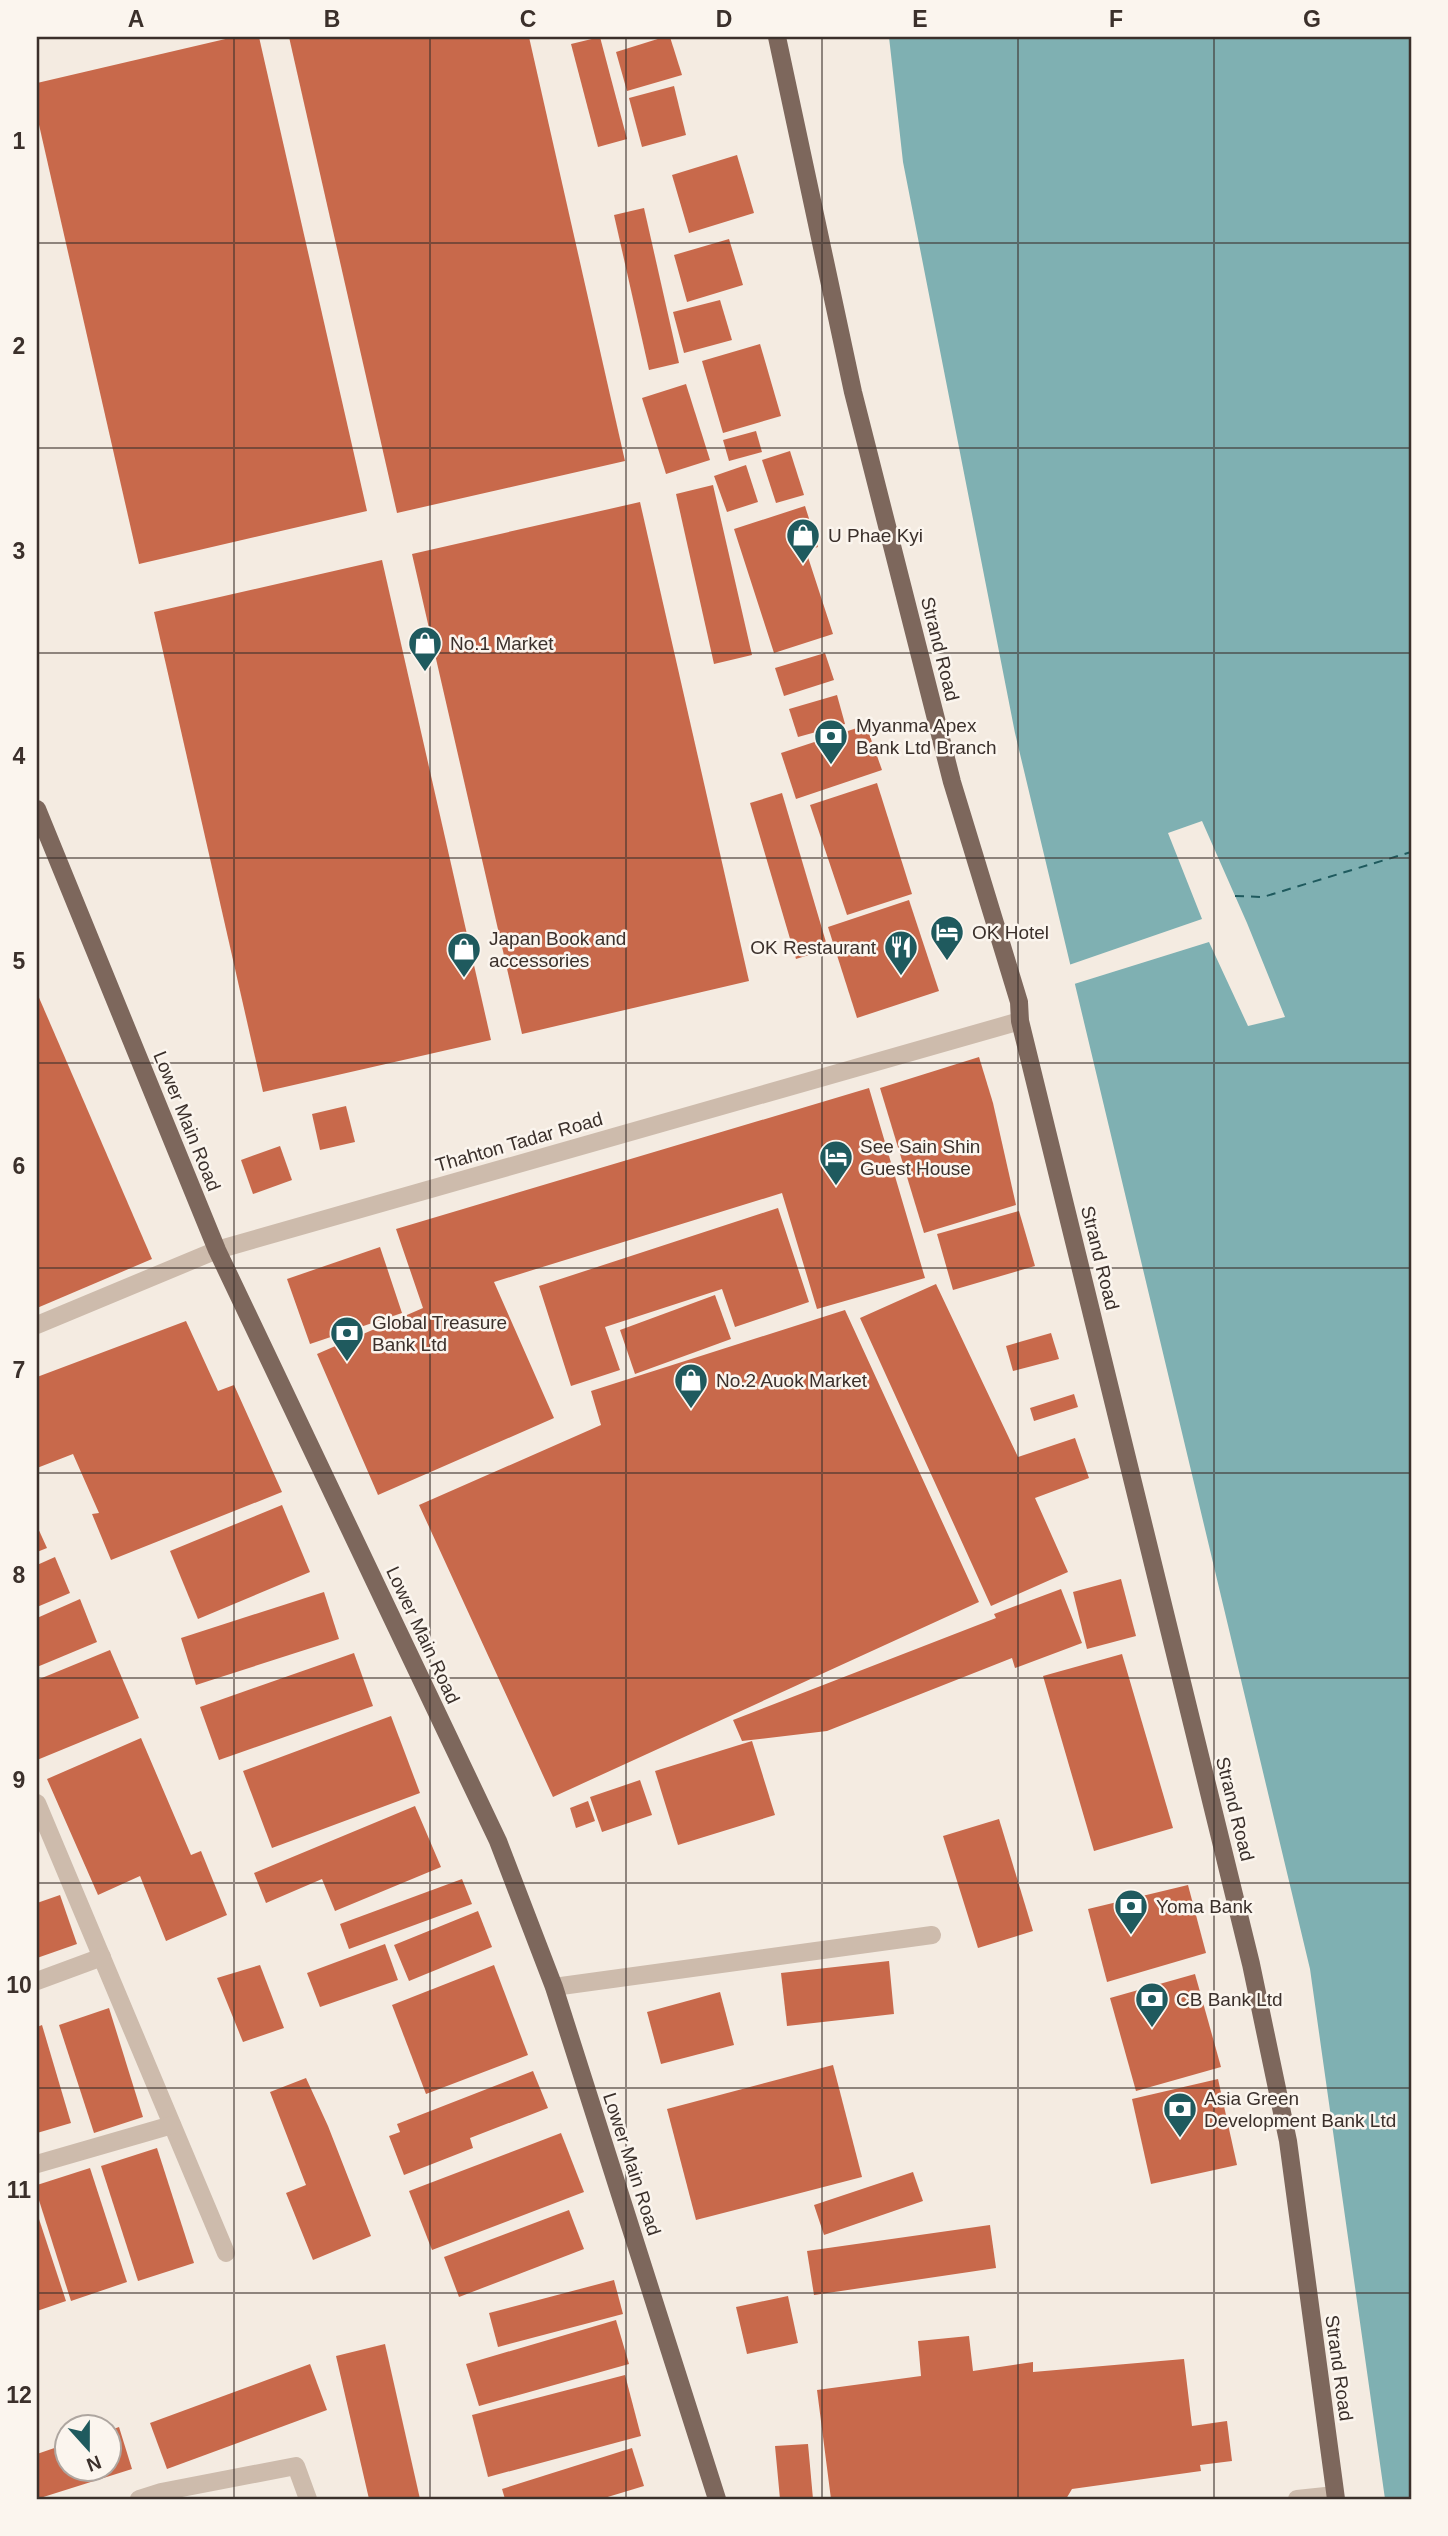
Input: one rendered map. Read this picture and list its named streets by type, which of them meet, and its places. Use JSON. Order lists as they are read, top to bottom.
{
  "streets": {
    "main road": ["Strand Road", "Lower Main Road"],
    "street": ["Thahton Tadar Road"]
  },
  "crossings": [
    ["Strand Road", "Thahton Tadar Road"],
    ["Lower Main Road", "Thahton Tadar Road"]
  ],
  "places": {
    "shop": [
      "U Phae Kyi",
      "No.1 Market",
      "Japan Book and accessories",
      "No.2 Auok Market"
    ],
    "bank": [
      "Myanma Apex Bank Ltd Branch",
      "Global Treasure Bank Ltd",
      "Yoma Bank",
      "CB Bank Ltd",
      "Asia Green Development Bank Ltd"
    ],
    "hotel": ["OK Hotel", "See Sain Shin Guest House"],
    "restaurant": ["OK Restaurant"]
  },
  "north": "bottom",
  "grid": {
    "columns": [
      "A",
      "B",
      "C",
      "D",
      "E",
      "F",
      "G"
    ],
    "rows": [
      "1",
      "2",
      "3",
      "4",
      "5",
      "6",
      "7",
      "8",
      "9",
      "10",
      "11",
      "12"
    ]
  }
}
